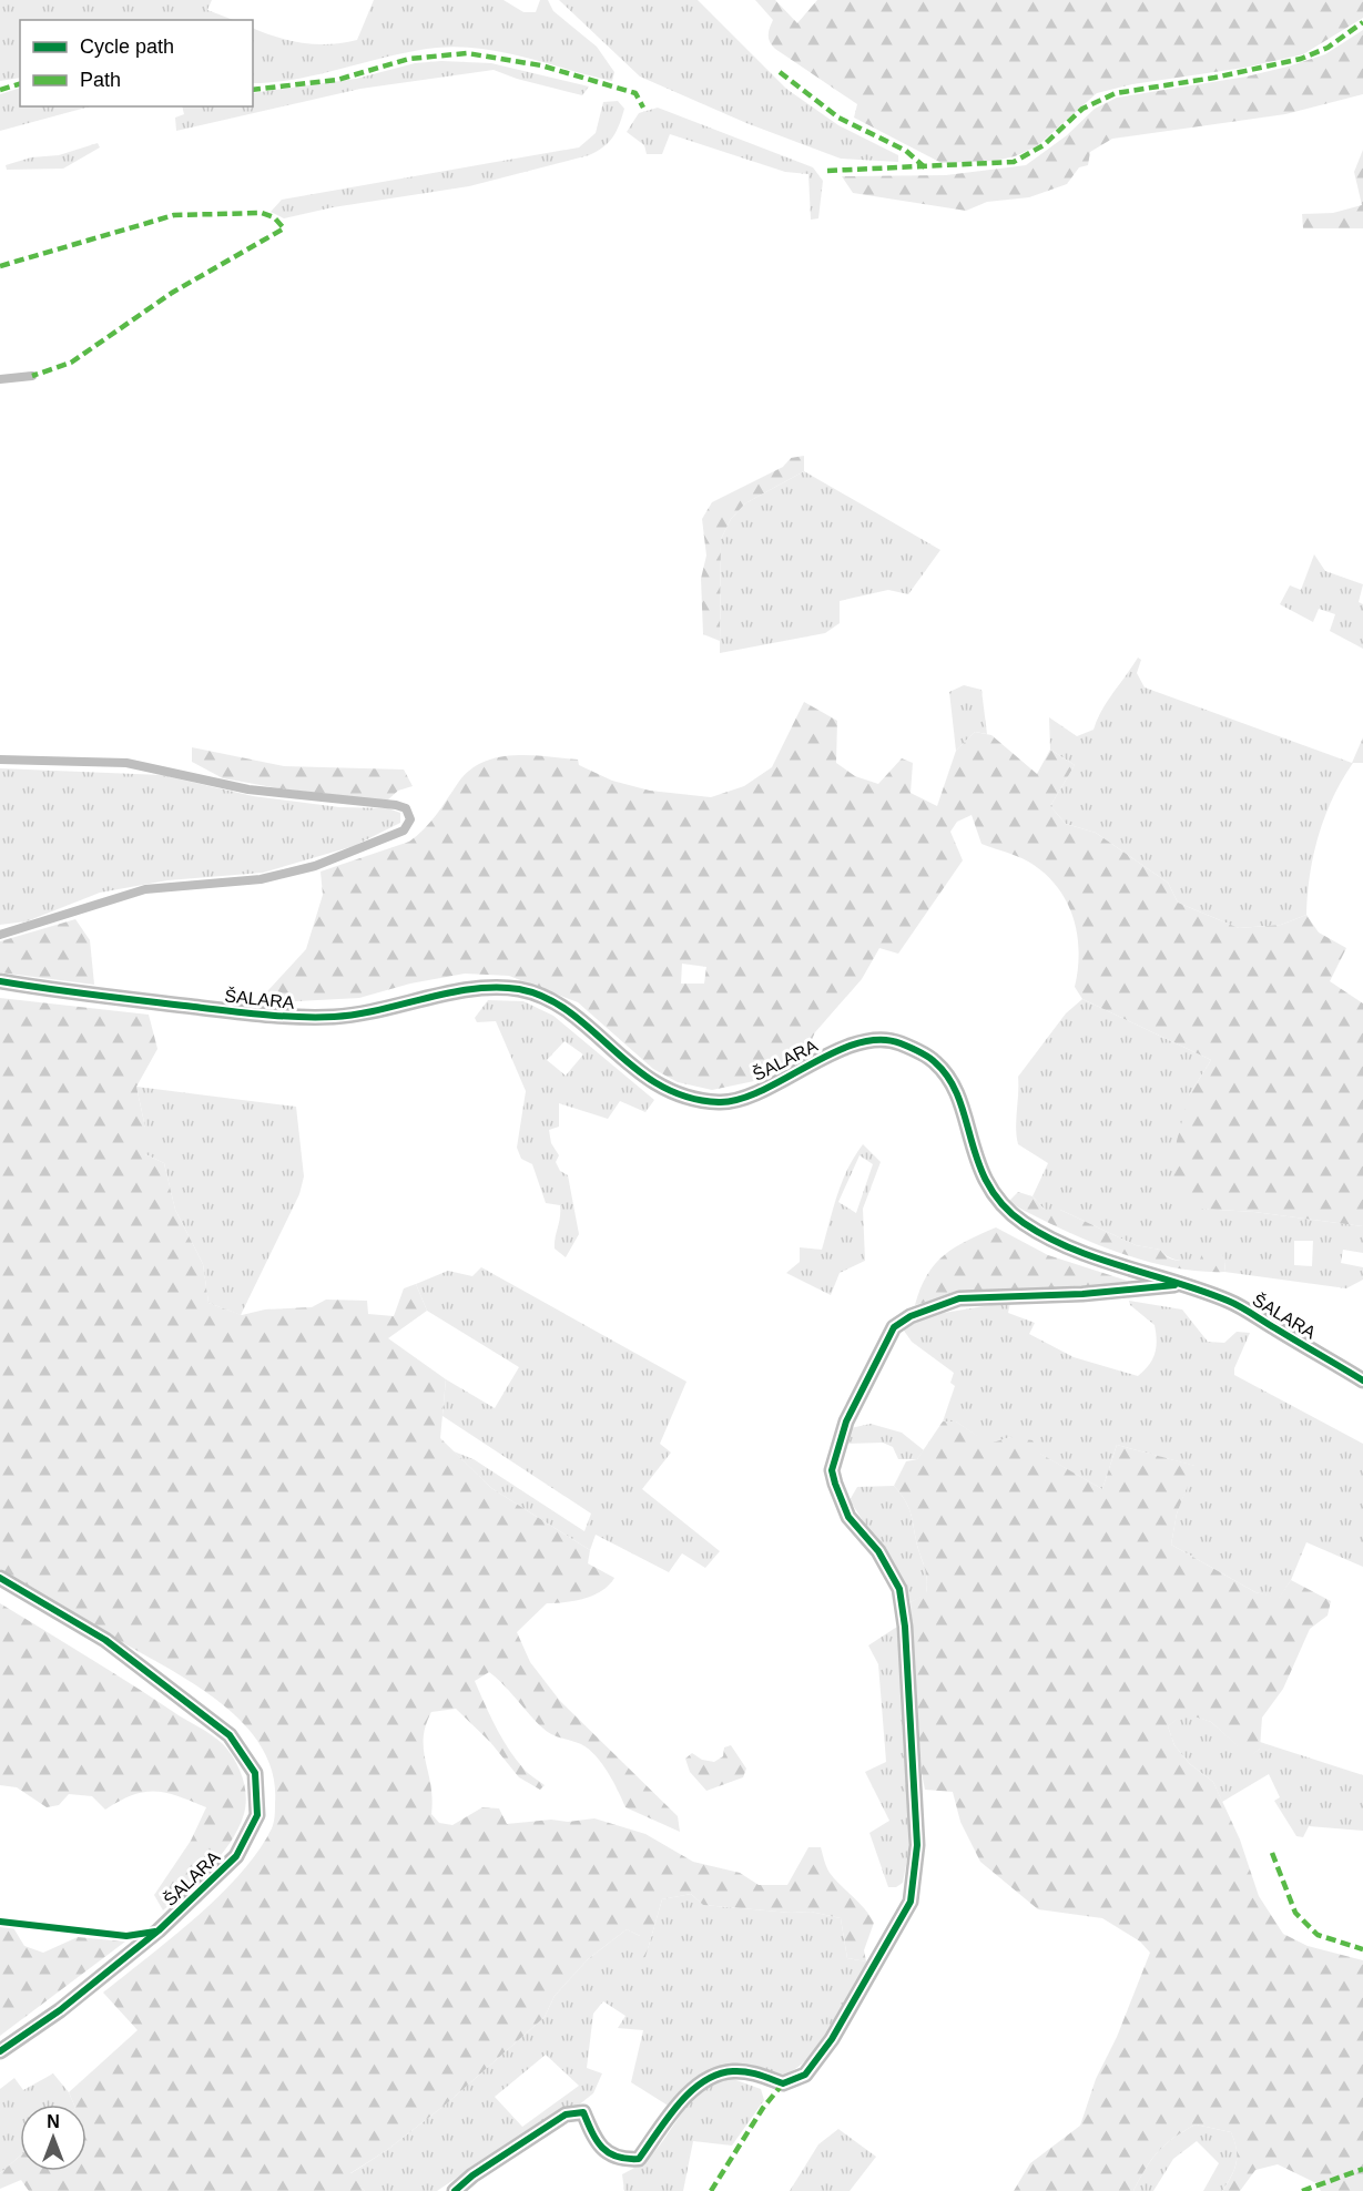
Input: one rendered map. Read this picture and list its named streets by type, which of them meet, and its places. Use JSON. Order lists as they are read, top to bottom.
{
  "streets": {
    "street": ["ŠALARA"]
  },
  "legend": ["Cycle path", "Path"],
  "north": "top"
}
